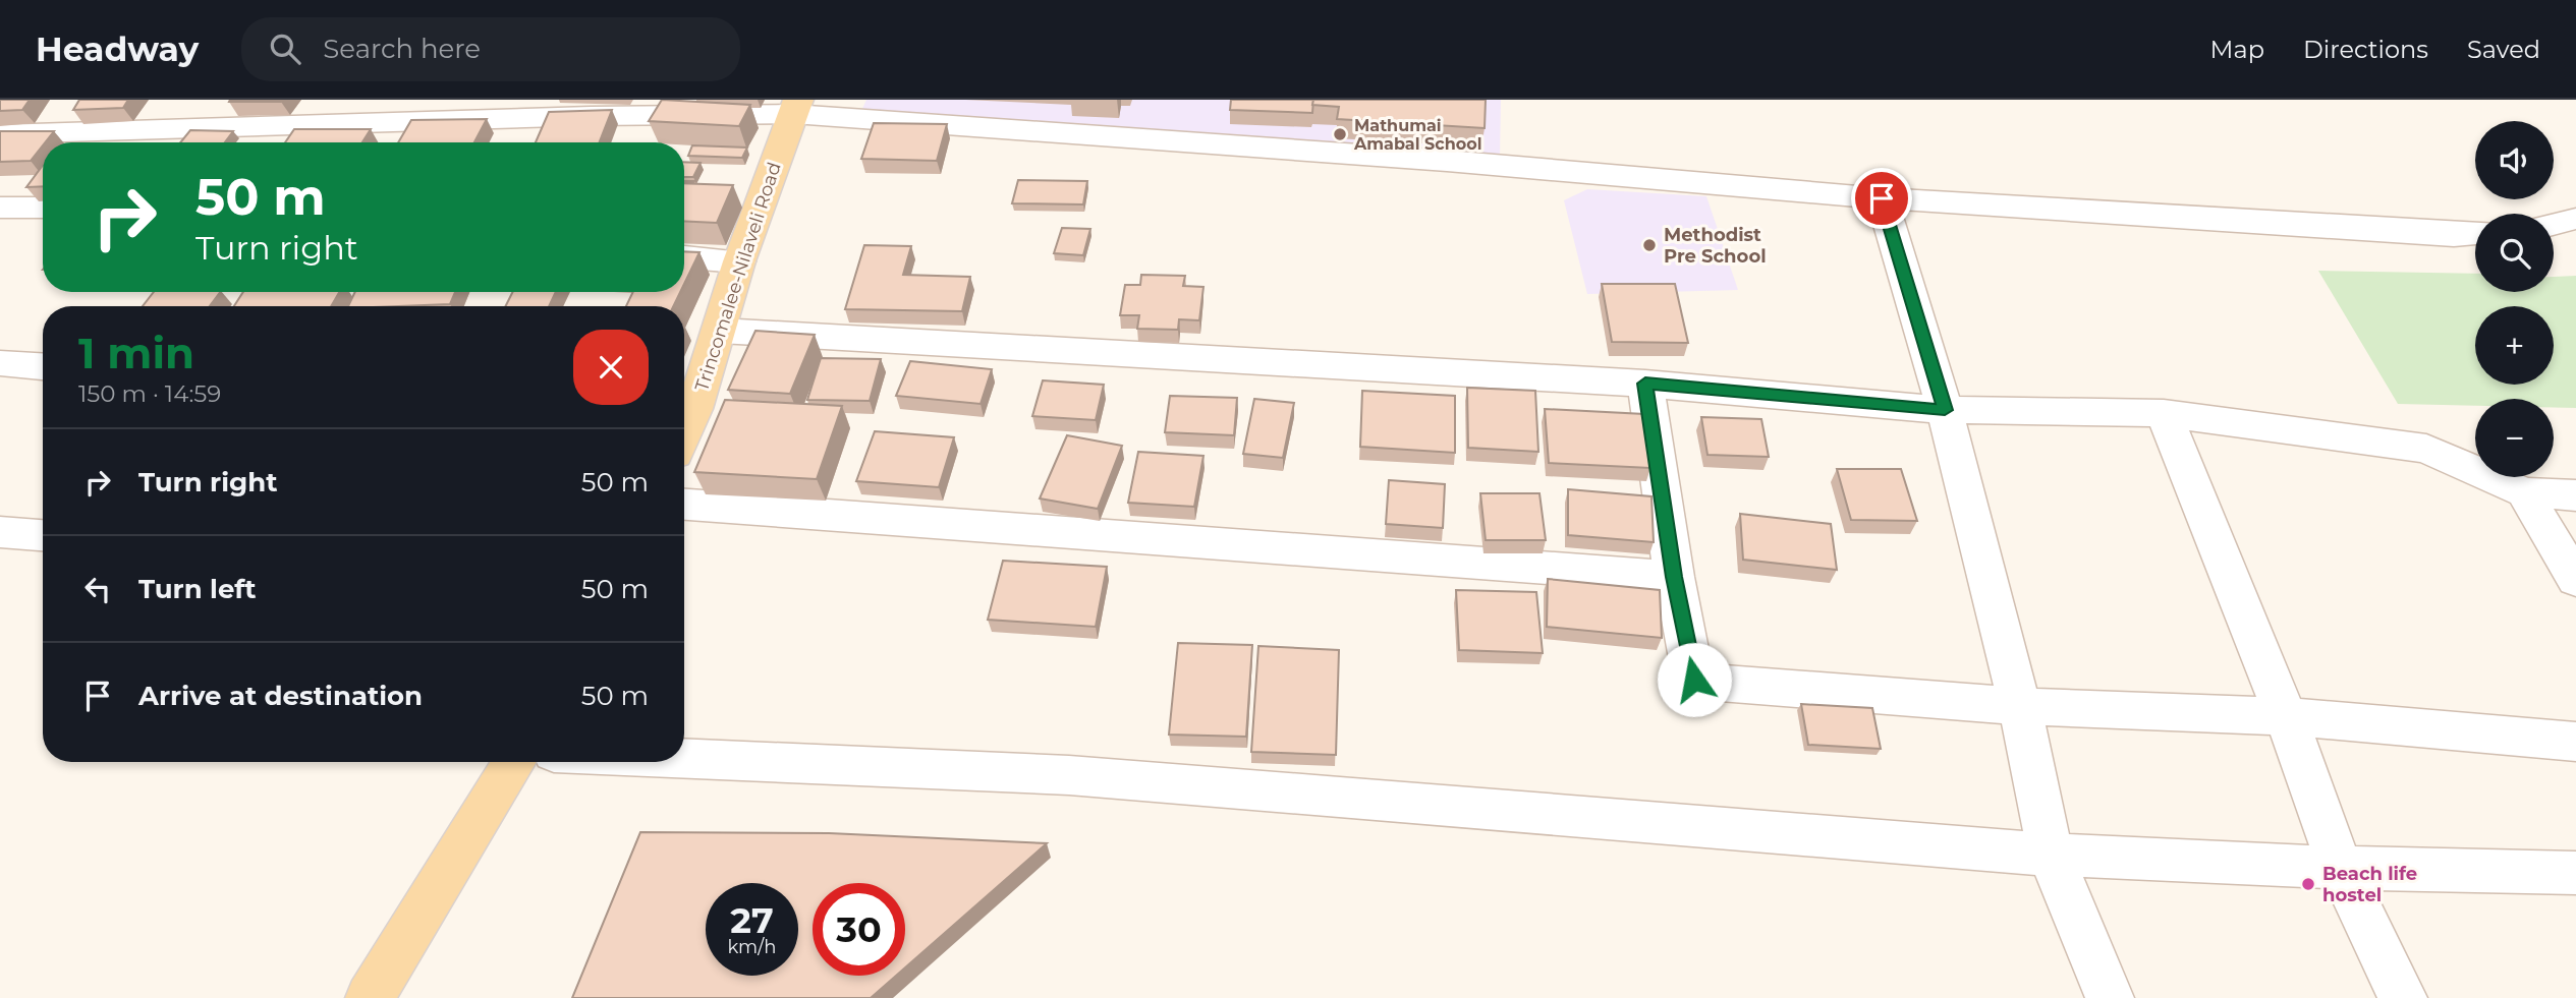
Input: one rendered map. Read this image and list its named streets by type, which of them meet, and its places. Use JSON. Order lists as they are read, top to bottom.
{
  "streets": {
    "main road": ["Trincomalee-Nilaveli Road"]
  },
  "places": ["Mathumai Amabal School", "Methodist Pre School", "Beach life hostel"],
  "page": {
    "header": "Headway",
    "search": "Search here",
    "nav": ["Map", "Directions", "Saved"],
    "map_buttons": ["+", "−"],
    "turn": ["50 m", "Turn right"],
    "heading": ["1 min", "150 m · 14:59"],
    "list": [
      {
        "name": "Turn right",
        "value": "50 m"
      },
      {
        "name": "Turn left",
        "value": "50 m"
      },
      {
        "name": "Arrive at destination",
        "value": "50 m"
      }
    ],
    "speed": "27 km/h",
    "limit": "30"
  }
}
